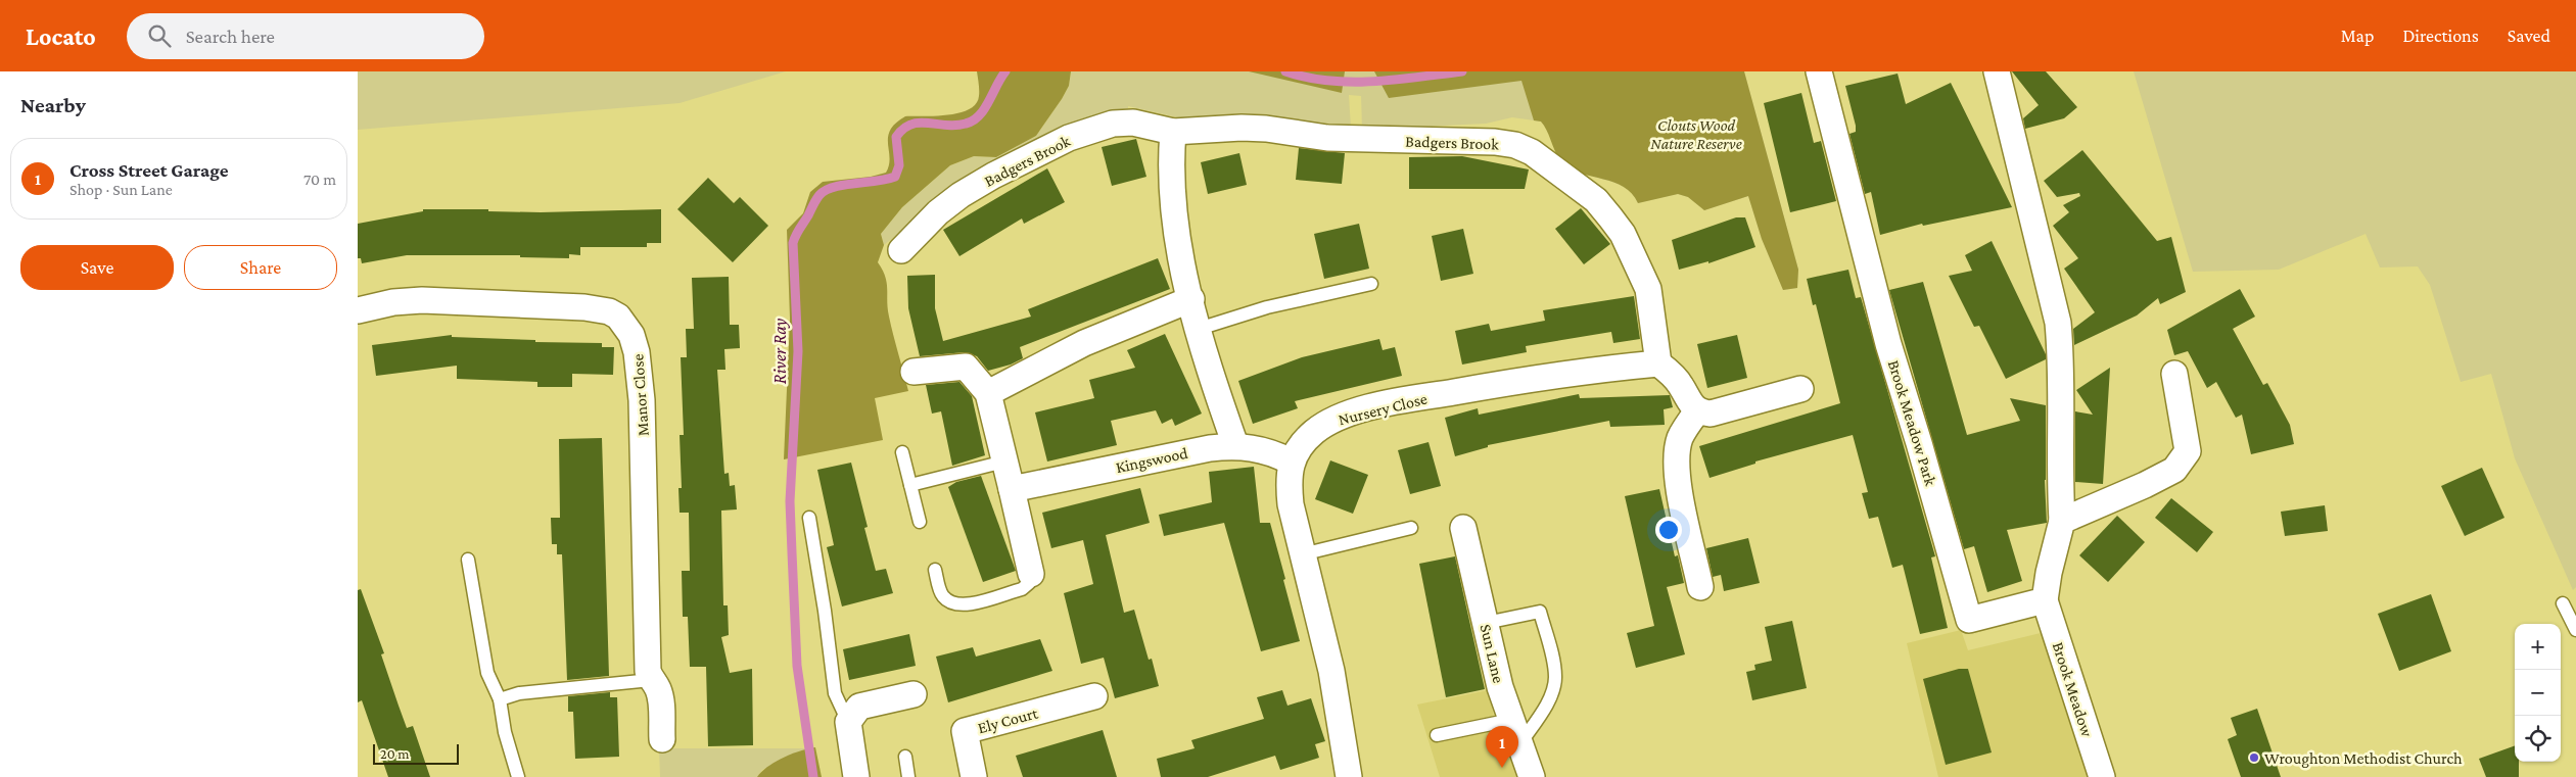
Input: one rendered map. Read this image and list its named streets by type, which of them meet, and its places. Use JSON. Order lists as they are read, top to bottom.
{
  "streets": {
    "street": [
      "Badgers Brook",
      "Manor Close",
      "Nursery Close",
      "Brook Meadow Park",
      "Kingswood",
      "Sun Lane",
      "Brook Meadow",
      "Ely Court"
    ]
  },
  "crossings": [
    ["Badgers Brook", "Nursery Close"],
    ["Nursery Close", "Kingswood"],
    ["Brook Meadow Park", "Brook Meadow"]
  ],
  "water": ["River Ray"],
  "parks": ["Clouts Wood Nature Reserve"],
  "places": ["Wroughton Methodist Church"],
  "scale_bar": "20 m",
  "page": {
    "header": "Locato",
    "search": "Search here",
    "nav": ["Map", "Directions", "Saved"],
    "heading": "Nearby",
    "list": [
      {
        "mark": "1",
        "name": "Cross Street Garage",
        "note": "Shop · Sun Lane",
        "value": "70 m"
      }
    ],
    "buttons": ["Save", "Share"],
    "map_buttons": ["+", "−"],
    "pins": "1",
    "scale": "20 m"
  }
}
